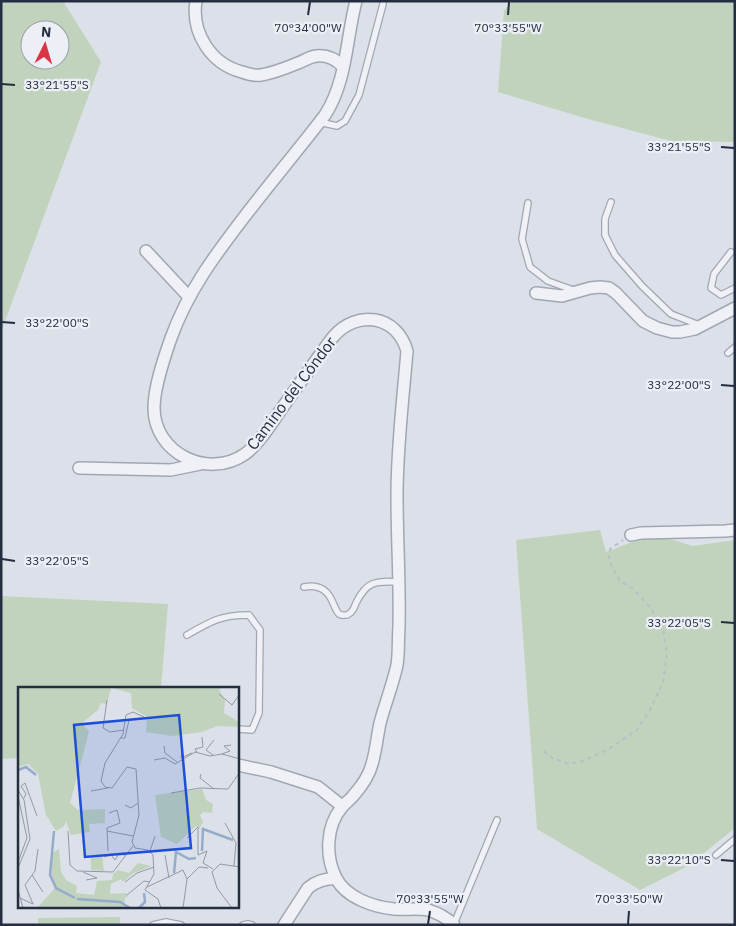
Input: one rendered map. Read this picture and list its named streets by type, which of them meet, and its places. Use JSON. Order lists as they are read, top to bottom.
{
  "streets": {
    "street": ["Camino del Cóndor"]
  },
  "north": "top",
  "coordinates": [
    "70°34'00\"W",
    "70°33'55\"W",
    "33°21'55\"S",
    "33°22'00\"S",
    "33°22'05\"S",
    "33°22'10\"S",
    "70°33'50\"W"
  ]
}
